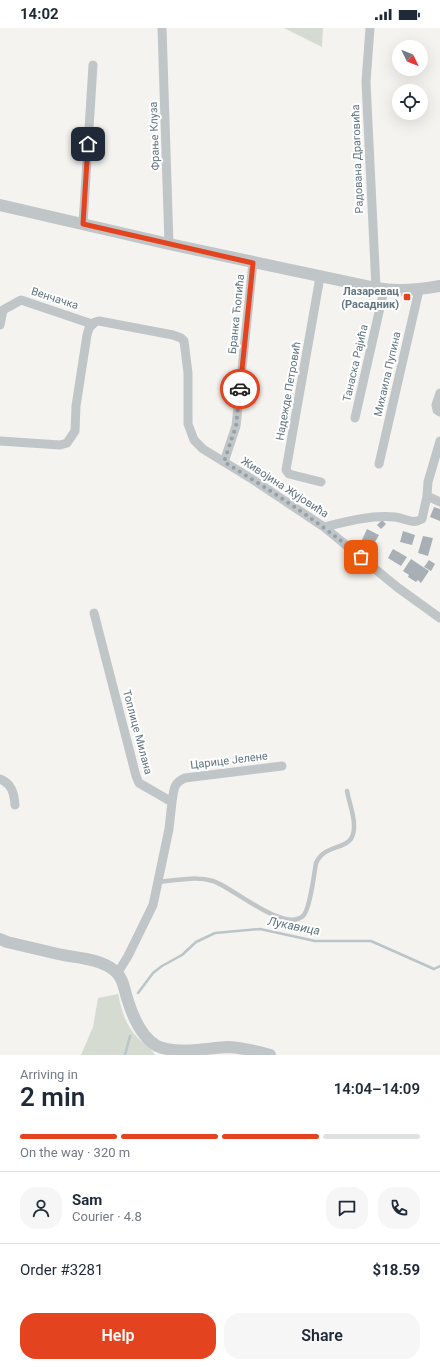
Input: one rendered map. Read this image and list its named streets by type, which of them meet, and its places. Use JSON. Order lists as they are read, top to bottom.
{
  "streets": {
    "street": [
      "Фрање Клуза",
      "Радована Драговића",
      "Венчачка",
      "Бранка Ћопића",
      "Танаска Рајића",
      "Михаила Пупина",
      "Надежде Петровић",
      "Живојина Жујовића",
      "Топлице Милана",
      "Царице Јелене"
    ]
  },
  "crossings": [
    ["Радована Драговића", "Танаска Рајића"],
    ["Венчачка", "Живојина Жујовића"],
    ["Бранка Ћопића", "Живојина Жујовића"],
    ["Топлице Милана", "Царице Јелене"]
  ],
  "water": ["Лукавица"],
  "places": {
    "transit": ["Лазаревац (Расадник)"]
  },
  "north": "bottom right",
  "page": {
    "status": "14:02",
    "heading": ["2 min", "Arriving in", "14:04–14:09"],
    "panel": [
      "Sam",
      "Courier · 4.8",
      "Order #3281",
      "$18.59"
    ],
    "bar": "On the way · 320 m",
    "buttons": ["Help", "Share"]
  }
}
